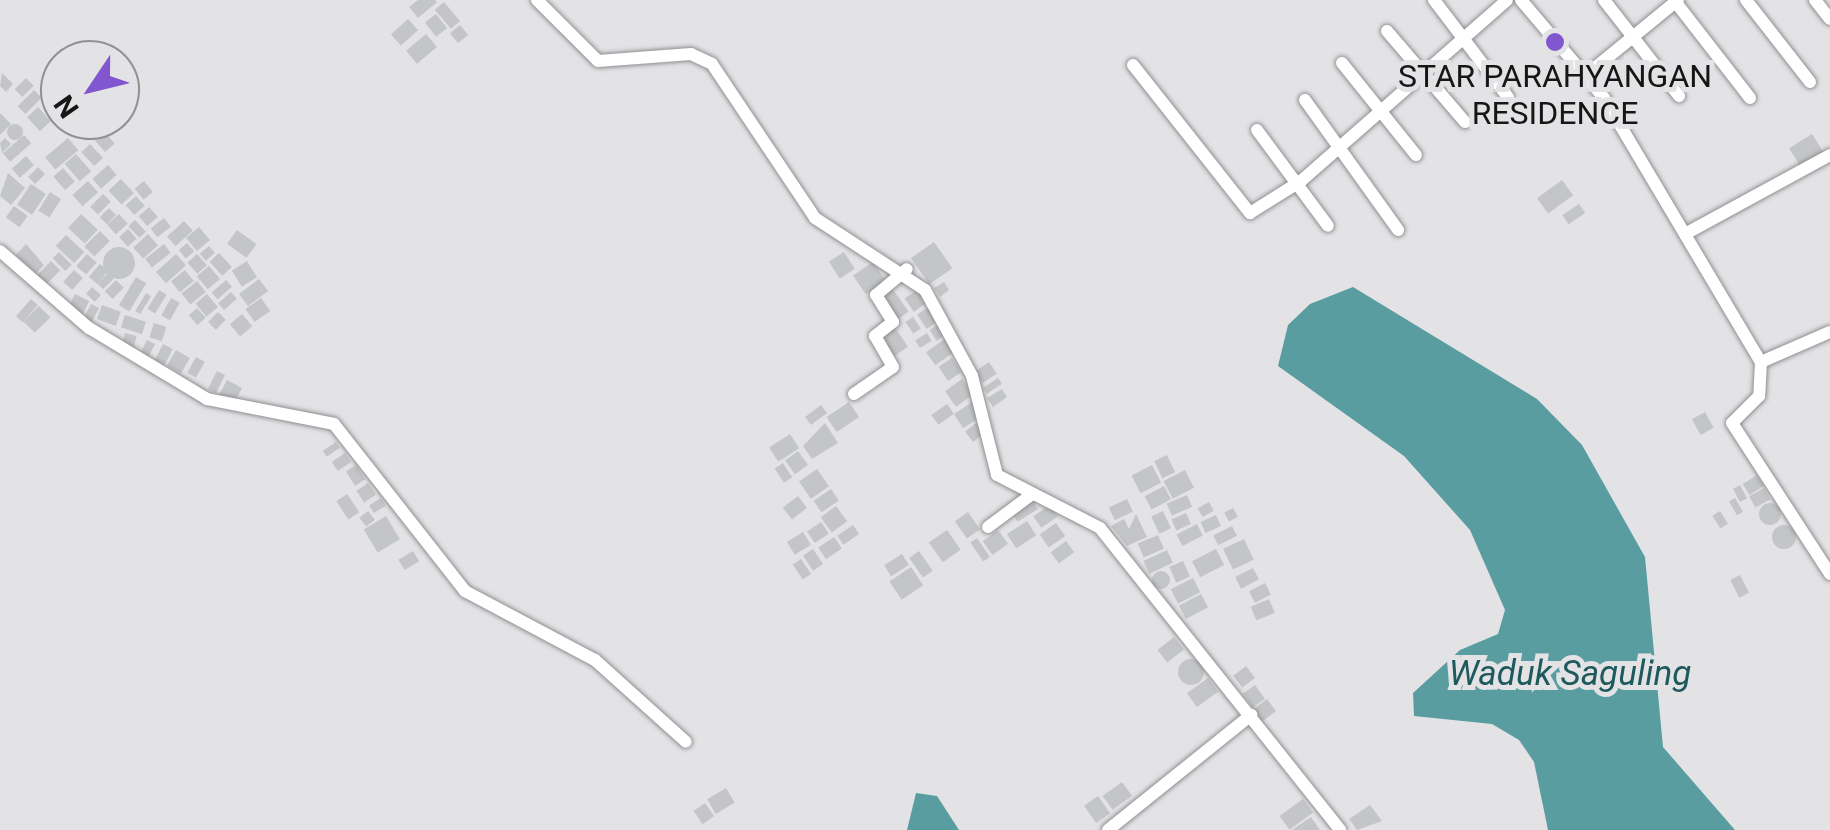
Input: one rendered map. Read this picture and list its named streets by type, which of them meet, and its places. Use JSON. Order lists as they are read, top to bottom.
{
  "water": ["Waduk Saguling"],
  "places": ["STAR PARAHYANGAN RESIDENCE"],
  "north": "bottom left"
}
